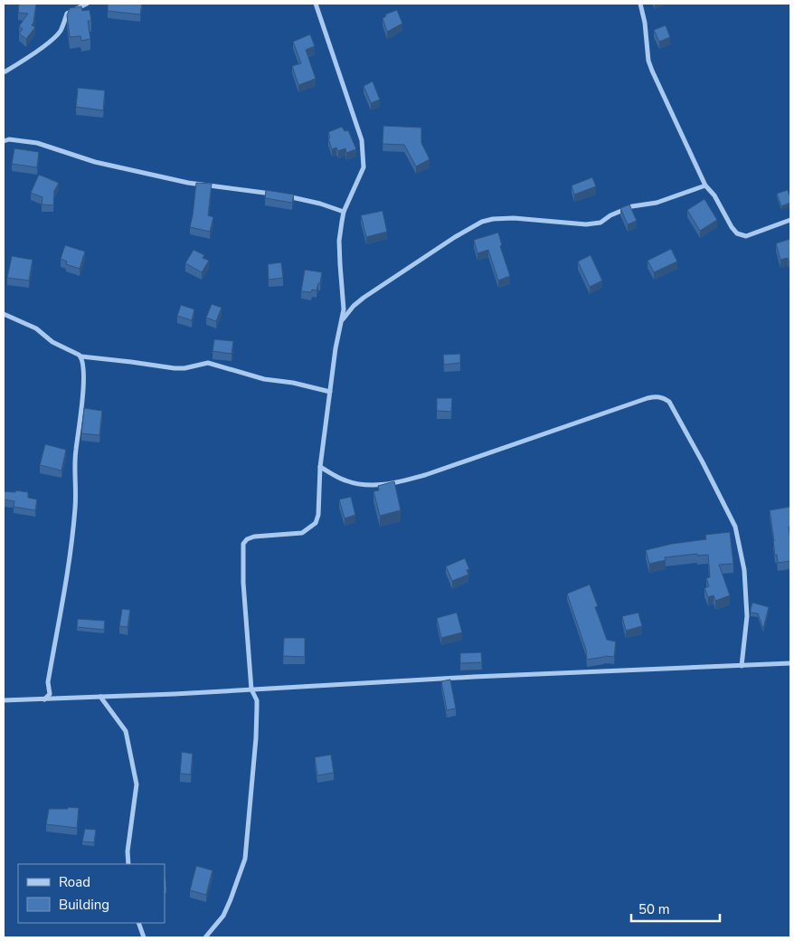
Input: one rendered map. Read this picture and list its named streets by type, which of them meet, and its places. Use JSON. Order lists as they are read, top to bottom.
{
  "legend": ["Road", "Building"],
  "scale_bar": "50 m"
}
